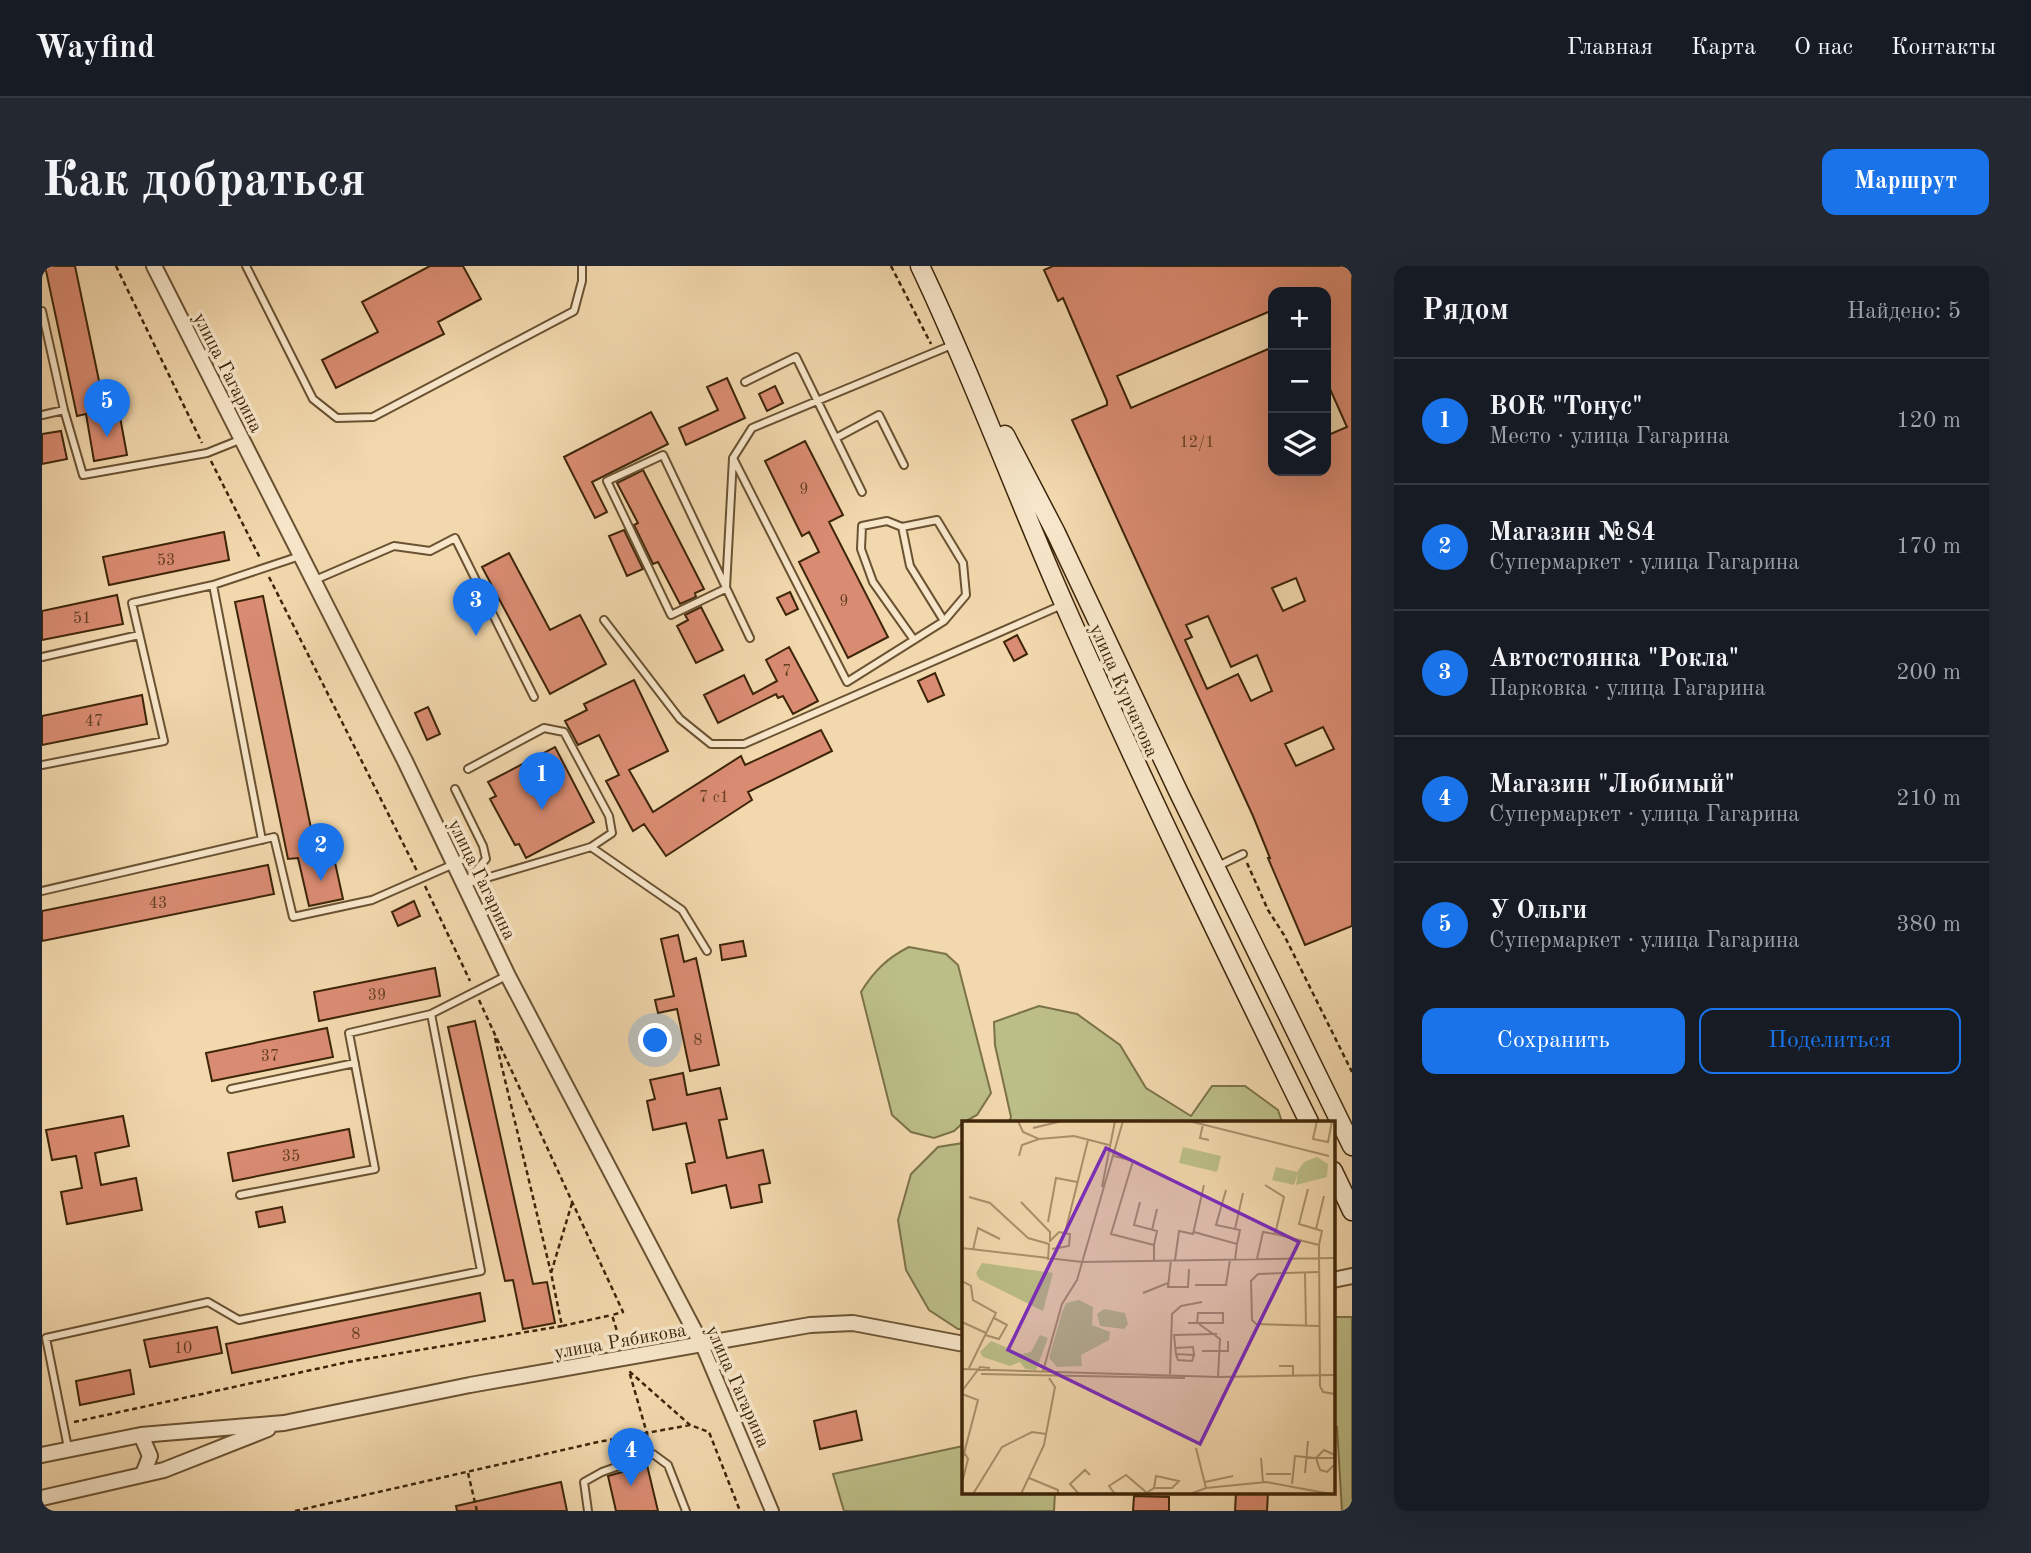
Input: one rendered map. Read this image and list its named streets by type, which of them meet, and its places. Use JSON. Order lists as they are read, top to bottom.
{
  "streets": {
    "main road": ["улица Курчатова"],
    "street": ["улица Гагарина", "улица Рябикова"]
  },
  "crossings": [
    ["улица Гагарина", "улица Рябикова"]
  ],
  "house_numbers": [
    "12/1",
    "9",
    "53",
    "9",
    "51",
    "7",
    "47",
    "7 с1",
    "43",
    "39",
    "8",
    "37",
    "35",
    "8",
    "10"
  ],
  "page": {
    "header": "Wayfind",
    "nav": [
      "Главная",
      "Карта",
      "О нас",
      "Контакты"
    ],
    "buttons": [
      "Маршрут",
      ["Сохранить", "Поделиться"]
    ],
    "title": "Как добраться",
    "heading": ["Рядом", "Найдено: 5"],
    "map_buttons": ["+", "−"],
    "list": [
      {
        "mark": "1",
        "name": "ВОК \"Тонус\"",
        "note": "Место · улица Гагарина",
        "value": "120 m"
      },
      {
        "mark": "2",
        "name": "Магазин №84",
        "note": "Супермаркет · улица Гагарина",
        "value": "170 m"
      },
      {
        "mark": "3",
        "name": "Автостоянка \"Рокла\"",
        "note": "Парковка · улица Гагарина",
        "value": "200 m"
      },
      {
        "mark": "4",
        "name": "Магазин \"Любимый\"",
        "note": "Супермаркет · улица Гагарина",
        "value": "210 m"
      },
      {
        "mark": "5",
        "name": "У Ольги",
        "note": "Супермаркет · улица Гагарина",
        "value": "380 m"
      }
    ],
    "pins": [
      "5",
      "3",
      "1",
      "2",
      "4"
    ]
  }
}
